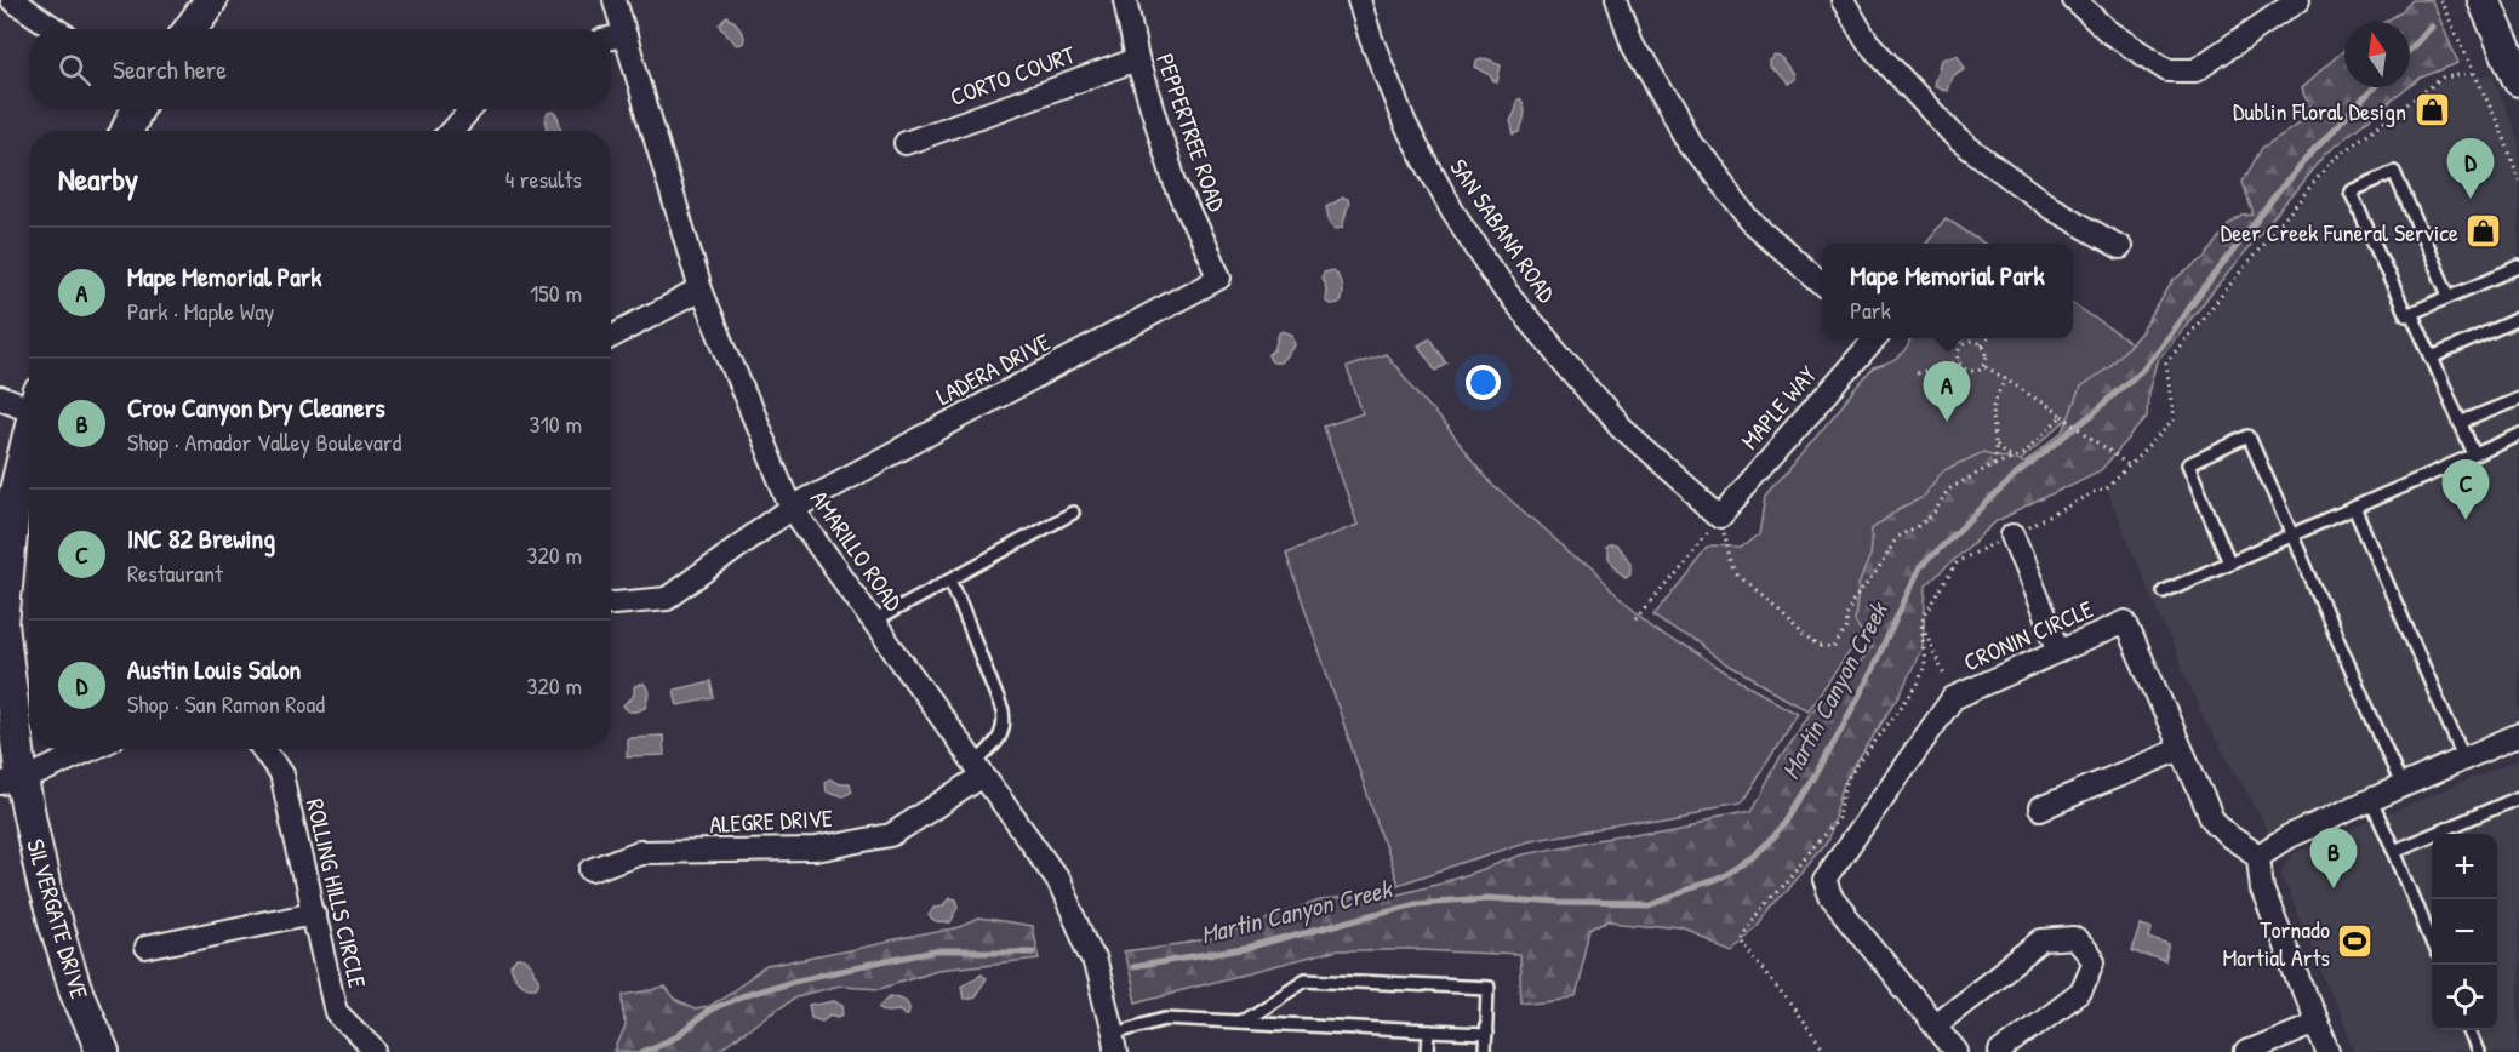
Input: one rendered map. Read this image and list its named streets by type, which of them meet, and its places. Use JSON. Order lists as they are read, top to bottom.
{
  "streets": {
    "street": [
      "CORTO COURT",
      "PEPPERTREE ROAD",
      "SAN SABANA ROAD",
      "LADERA DRIVE",
      "MAPLE WAY",
      "AMARILLO ROAD",
      "CRONIN CIRCLE",
      "ALEGRE DRIVE",
      "ROLLING HILLS CIRCLE",
      "SILVERGATE DRIVE"
    ]
  },
  "crossings": [
    ["CORTO COURT", "PEPPERTREE ROAD"],
    ["PEPPERTREE ROAD", "LADERA DRIVE"],
    ["SAN SABANA ROAD", "MAPLE WAY"],
    ["LADERA DRIVE", "AMARILLO ROAD"],
    ["AMARILLO ROAD", "ALEGRE DRIVE"]
  ],
  "water": ["Martin Canyon Creek"],
  "places": {
    "shop": ["Dublin Floral Design", "Deer Creek Funeral Service"],
    "sports": ["Tornado Martial Arts"]
  },
  "north": "top",
  "page": {
    "search": "Search here",
    "heading": ["Nearby", "4 results"],
    "pins": [
      "D",
      "A",
      "C",
      "B"
    ],
    "list": [
      {
        "mark": "A",
        "name": "Mape Memorial Park",
        "note": "Park · Maple Way",
        "value": "150 m"
      },
      {
        "mark": "B",
        "name": "Crow Canyon Dry Cleaners",
        "note": "Shop · Amador Valley Boulevard",
        "value": "310 m"
      },
      {
        "mark": "C",
        "name": "INC 82 Brewing",
        "note": "Restaurant",
        "value": "320 m"
      },
      {
        "mark": "D",
        "name": "Austin Louis Salon",
        "note": "Shop · San Ramon Road",
        "value": "320 m"
      }
    ],
    "popup": ["Mape Memorial Park", "Park"],
    "map_buttons": ["+", "−"]
  }
}
